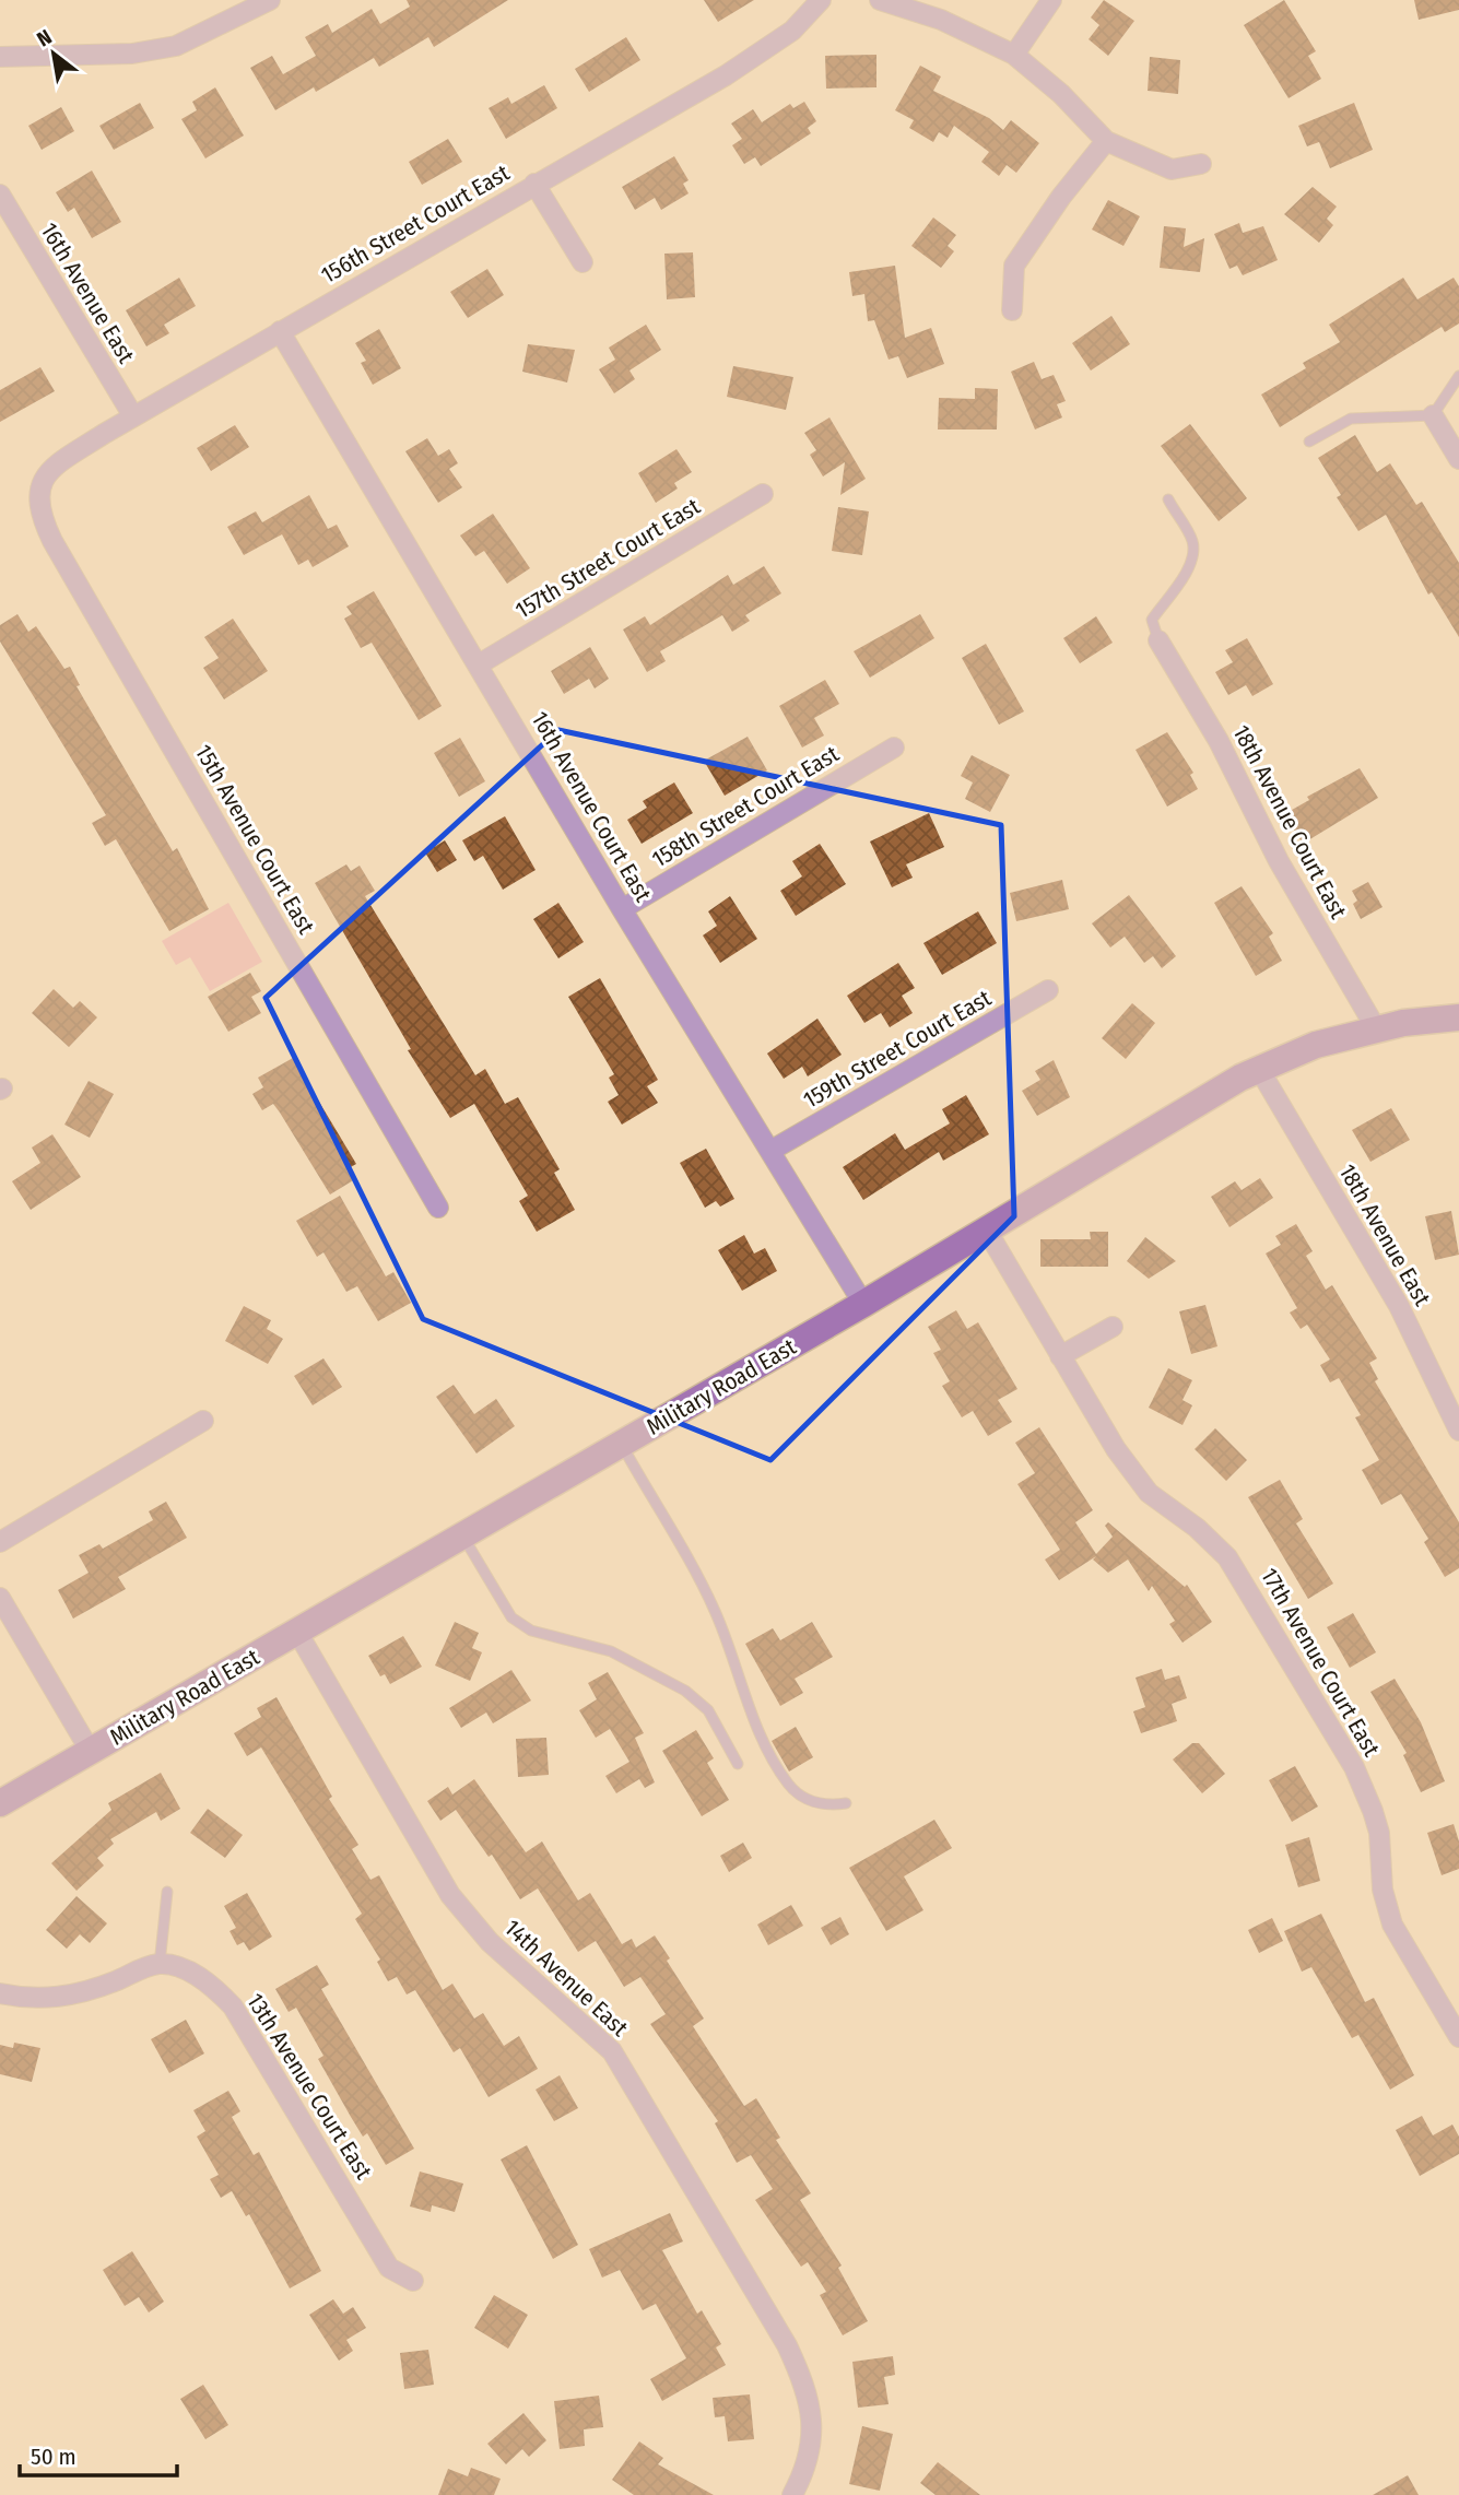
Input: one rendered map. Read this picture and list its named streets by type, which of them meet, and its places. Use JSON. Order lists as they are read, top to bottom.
{
  "streets": {
    "street": [
      "156th Street Court East",
      "16th Avenue East",
      "157th Street Court East",
      "16th Avenue Court East",
      "158th Street Court East",
      "18th Avenue Court East",
      "15th Avenue Court East",
      "159th Street Court East",
      "18th Avenue East",
      "Military Road East",
      "17th Avenue Court East",
      "14th Avenue East",
      "13th Avenue Court East"
    ]
  },
  "crossings": [
    ["156th Street Court East", "16th Avenue East"],
    ["156th Street Court East", "16th Avenue Court East"],
    ["156th Street Court East", "15th Avenue Court East"],
    ["157th Street Court East", "16th Avenue Court East"],
    ["16th Avenue Court East", "158th Street Court East"],
    ["16th Avenue Court East", "159th Street Court East"],
    ["16th Avenue Court East", "Military Road East"],
    ["18th Avenue Court East", "Military Road East"],
    ["18th Avenue East", "Military Road East"],
    ["Military Road East", "17th Avenue Court East"],
    ["Military Road East", "14th Avenue East"]
  ],
  "scale_bar": "50 m",
  "north": "top left"
}
